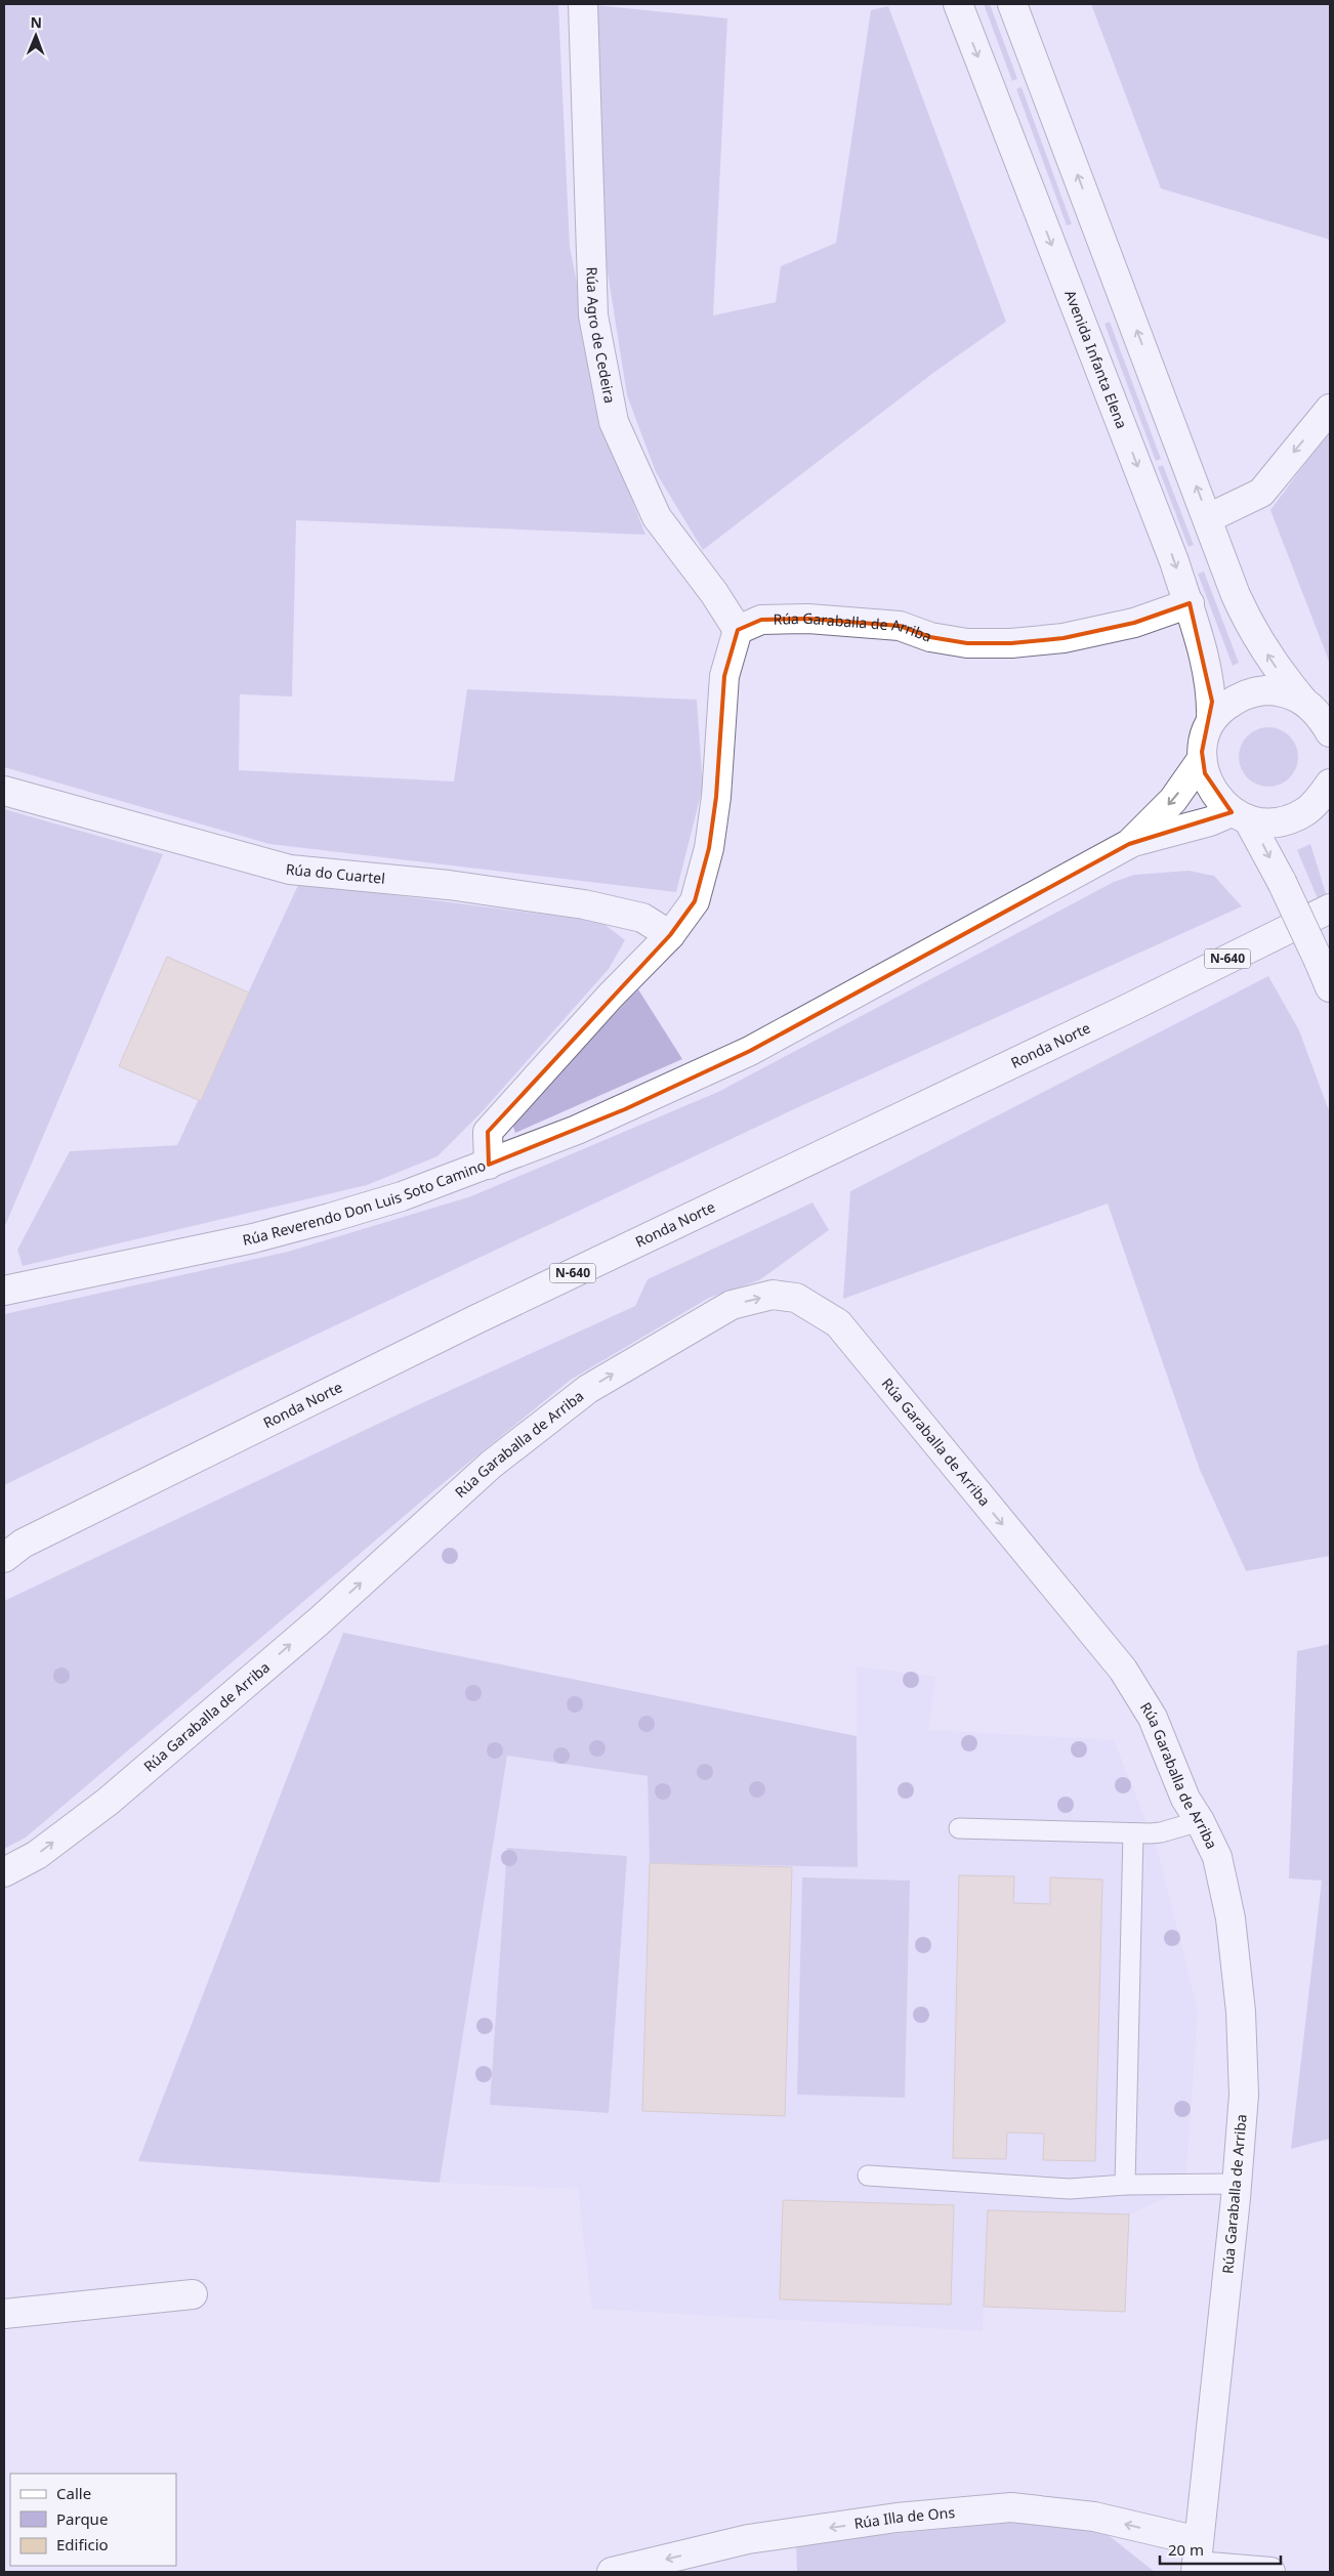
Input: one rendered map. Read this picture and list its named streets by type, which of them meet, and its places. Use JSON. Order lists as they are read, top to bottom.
{
  "streets": {
    "main road": [
      "Rúa Agro de Cedeira",
      "Avenida Infanta Elena",
      "Rúa Garaballa de Arriba",
      "Rúa do Cuartel",
      "N-640",
      "Ronda Norte",
      "Rúa Reverendo Don Luis Soto Camino",
      "Rúa Illa de Ons"
    ]
  },
  "crossings": [
    ["Rúa Agro de Cedeira", "Rúa Garaballa de Arriba"],
    ["Avenida Infanta Elena", "Rúa Garaballa de Arriba"],
    ["Rúa Garaballa de Arriba", "Rúa Illa de Ons"],
    ["Rúa do Cuartel", "Rúa Reverendo Don Luis Soto Camino"]
  ],
  "one_way": ["Rúa Illa de Ons"],
  "legend": ["Calle", "Parque", "Edificio"],
  "scale_bar": "20 m",
  "north": "top"
}
